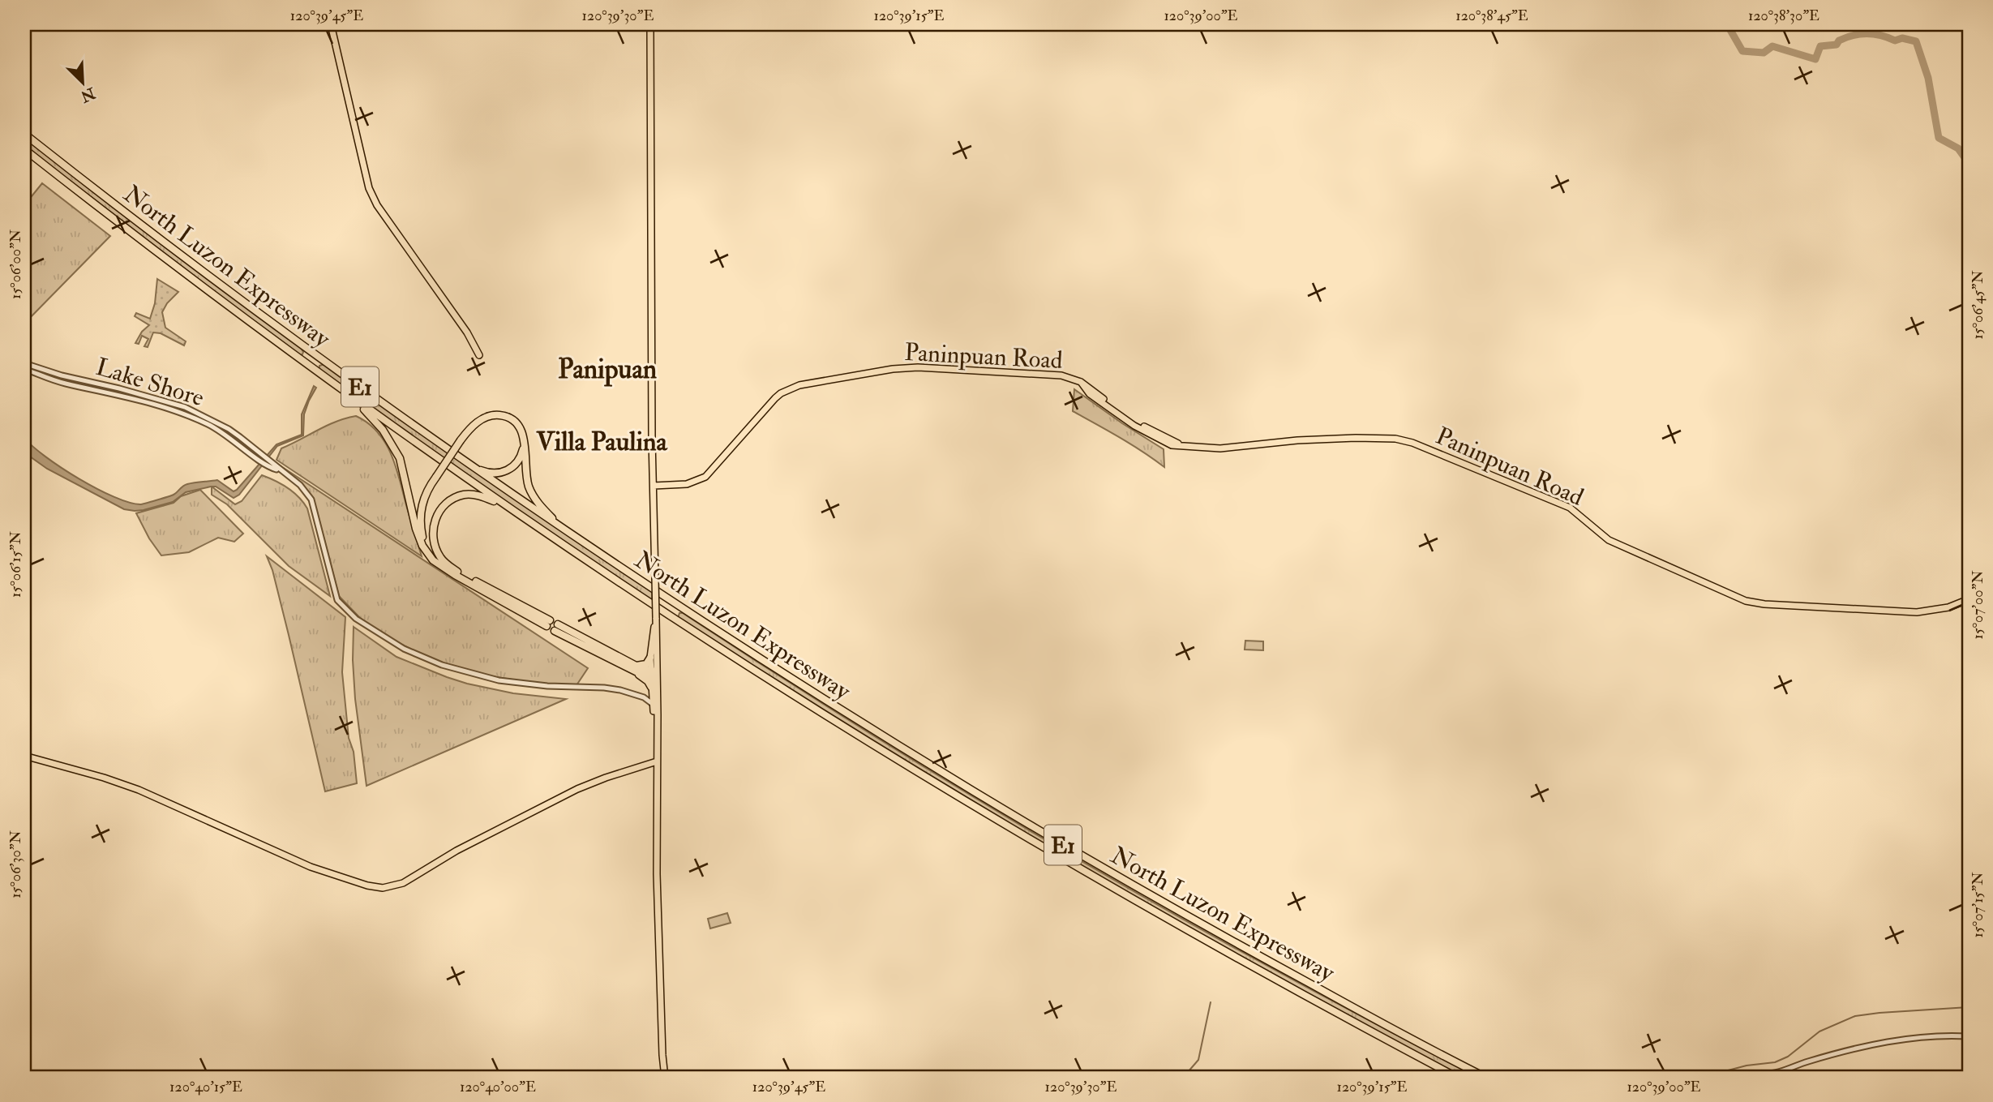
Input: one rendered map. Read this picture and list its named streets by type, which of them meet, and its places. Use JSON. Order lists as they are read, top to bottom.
{
  "streets": {
    "highway": ["North Luzon Expressway", "E1"],
    "main road": ["Paninpuan Road"],
    "street": ["Lake Shore"]
  },
  "districts": ["Panipuan", "Villa Paulina"],
  "north": "bottom right",
  "coordinates": [
    "120°39'45\"E",
    "120°39'30\"E",
    "120°39'15\"E",
    "120°39'00\"E",
    "120°38'45\"E",
    "120°38'30\"E",
    "15°06'00\"N",
    "15°06'45\"N",
    "15°06'15\"N",
    "15°07'00\"N",
    "15°06'30\"N",
    "15°07'15\"N",
    "120°40'15\"E",
    "120°40'00\"E"
  ]
}
